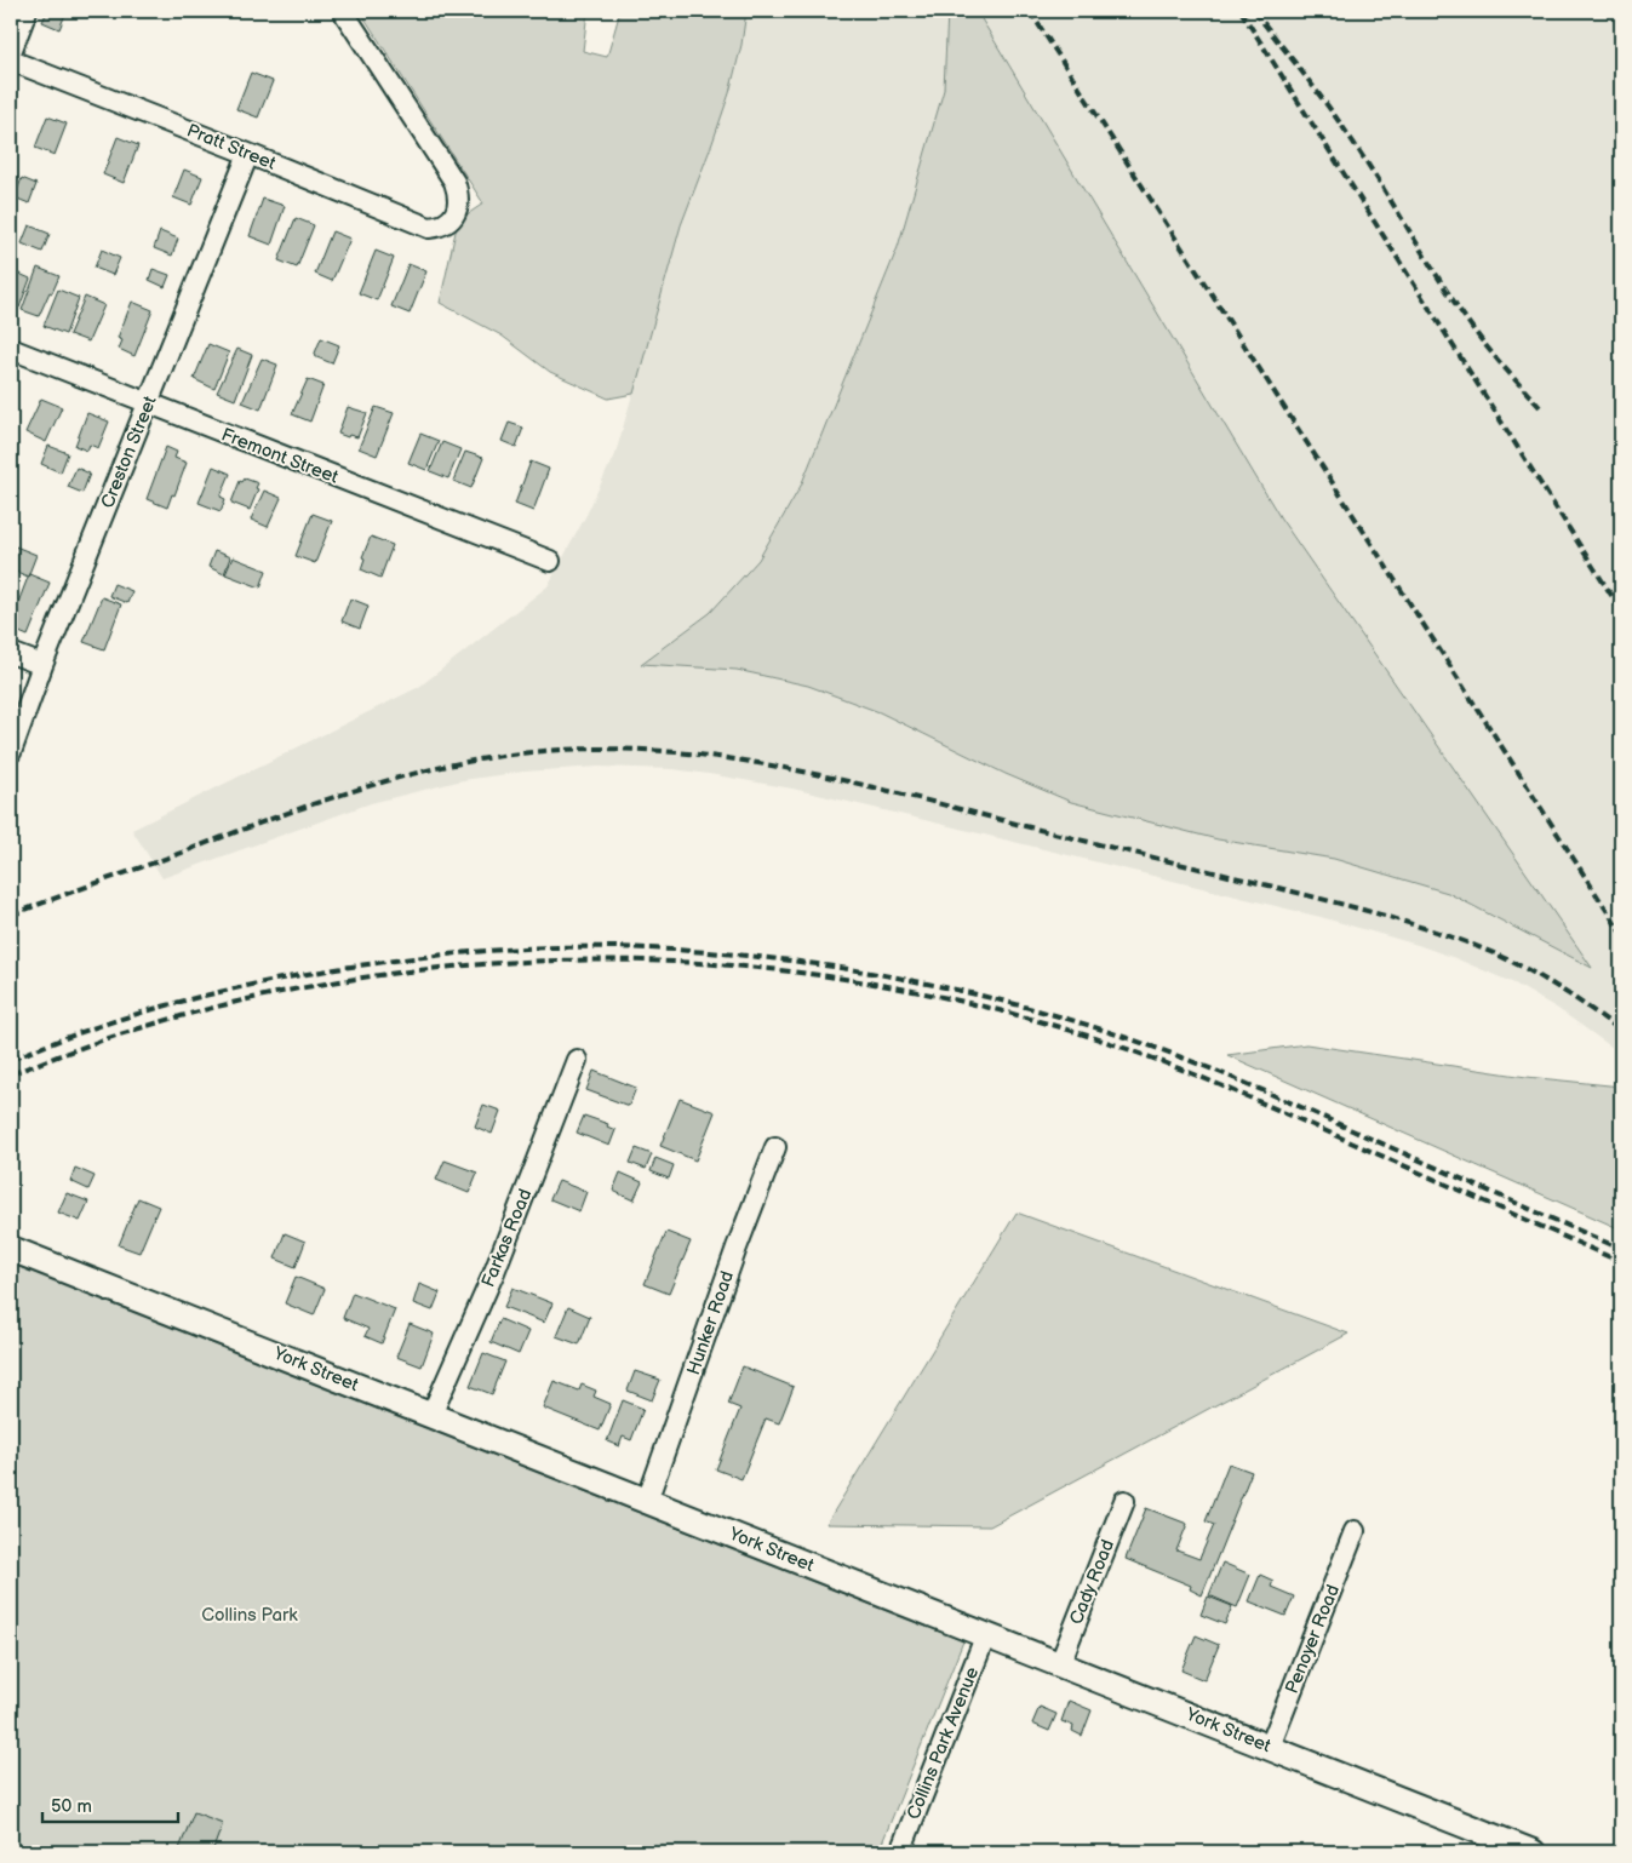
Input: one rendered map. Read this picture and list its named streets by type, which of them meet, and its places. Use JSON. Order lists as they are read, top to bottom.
{
  "streets": {
    "street": [
      "Pratt Street",
      "Creston Street",
      "Fremont Street",
      "Farkas Road",
      "Hunker Road",
      "York Street",
      "Cady Road",
      "Penoyer Road",
      "Collins Park Avenue"
    ]
  },
  "crossings": [
    ["Pratt Street", "Creston Street"],
    ["Creston Street", "Fremont Street"],
    ["Farkas Road", "York Street"],
    ["Hunker Road", "York Street"],
    ["York Street", "Cady Road"],
    ["York Street", "Penoyer Road"],
    ["York Street", "Collins Park Avenue"]
  ],
  "parks": ["Collins Park"],
  "scale_bar": "50 m"
}
